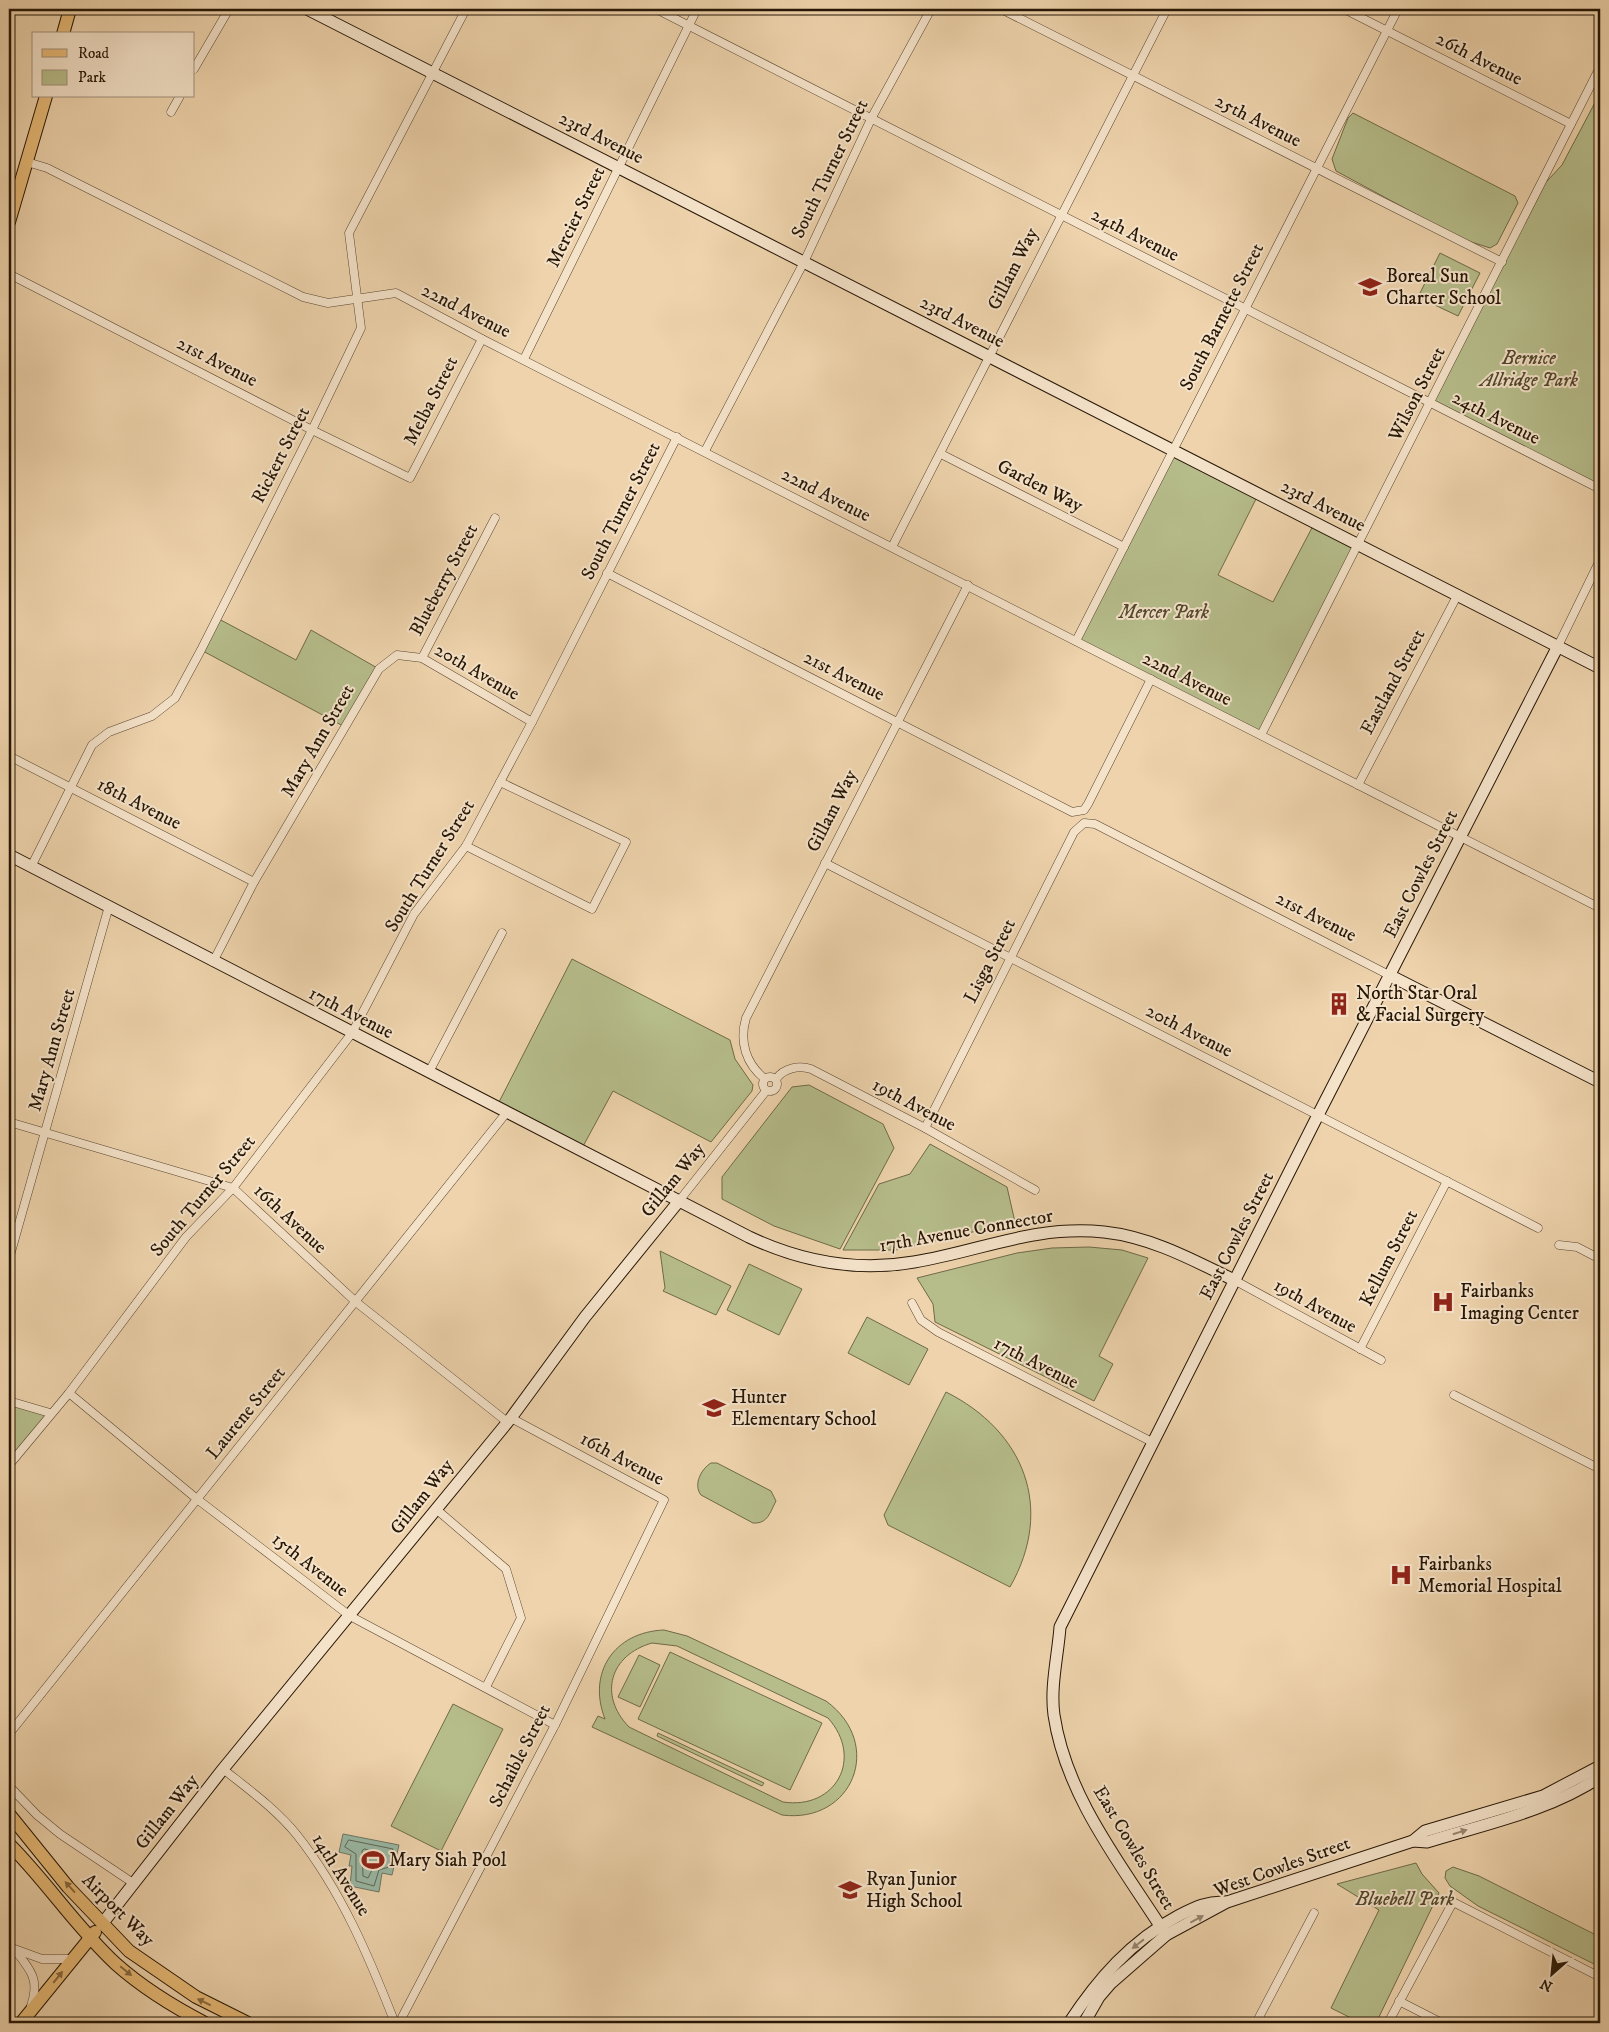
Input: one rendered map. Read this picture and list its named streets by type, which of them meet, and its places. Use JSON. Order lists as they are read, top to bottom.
{
  "streets": {
    "main road": ["Airport Way"],
    "street": [
      "26th Avenue",
      "25th Avenue",
      "23rd Avenue",
      "South Turner Street",
      "Mercier Street",
      "24th Avenue",
      "Gillam Way",
      "22nd Avenue",
      "South Barnette Street",
      "21st Avenue",
      "Wilson Street",
      "Melba Street",
      "Rickert Street",
      "Garden Way",
      "Blueberry Street",
      "20th Avenue",
      "Eastland Street",
      "Mary Ann Street",
      "18th Avenue",
      "East Cowles Street",
      "Lisga Street",
      "17th Avenue",
      "19th Avenue",
      "16th Avenue",
      "17th Avenue Connector",
      "Kellum Street",
      "Laurene Street",
      "15th Avenue",
      "Schaible Street",
      "West Cowles Street",
      "14th Avenue"
    ]
  },
  "crossings": [
    ["26th Avenue", "South Barnette Street"],
    ["26th Avenue", "Wilson Street"],
    ["25th Avenue", "Gillam Way"],
    ["25th Avenue", "South Barnette Street"],
    ["25th Avenue", "Wilson Street"],
    ["23rd Avenue", "South Turner Street"],
    ["23rd Avenue", "Mercier Street"],
    ["23rd Avenue", "Gillam Way"],
    ["23rd Avenue", "South Barnette Street"],
    ["23rd Avenue", "Wilson Street"],
    ["23rd Avenue", "Rickert Street"],
    ["23rd Avenue", "Eastland Street"],
    ["23rd Avenue", "East Cowles Street"],
    ["South Turner Street", "24th Avenue"],
    ["South Turner Street", "22nd Avenue"],
    ["South Turner Street", "21st Avenue"],
    ["South Turner Street", "20th Avenue"],
    ["South Turner Street", "17th Avenue"],
    ["South Turner Street", "16th Avenue"],
    ["South Turner Street", "15th Avenue"],
    ["Mercier Street", "24th Avenue"],
    ["Mercier Street", "22nd Avenue"],
    ["24th Avenue", "Gillam Way"],
    ["24th Avenue", "South Barnette Street"],
    ["24th Avenue", "Wilson Street"],
    ["Gillam Way", "22nd Avenue"],
    ["Gillam Way", "21st Avenue"],
    ["Gillam Way", "Garden Way"],
    ["Gillam Way", "20th Avenue"],
    ["Gillam Way", "17th Avenue"],
    ["Gillam Way", "19th Avenue"],
    ["Gillam Way", "16th Avenue"],
    ["Gillam Way", "17th Avenue Connector"],
    ["Gillam Way", "15th Avenue"],
    ["Gillam Way", "14th Avenue"],
    ["Gillam Way", "Airport Way"],
    ["22nd Avenue", "South Barnette Street"],
    ["22nd Avenue", "21st Avenue"],
    ["22nd Avenue", "Wilson Street"],
    ["22nd Avenue", "Melba Street"],
    ["22nd Avenue", "Rickert Street"],
    ["22nd Avenue", "Eastland Street"],
    ["22nd Avenue", "East Cowles Street"],
    ["South Barnette Street", "Garden Way"],
    ["21st Avenue", "Melba Street"],
    ["21st Avenue", "Rickert Street"],
    ["21st Avenue", "East Cowles Street"],
    ["21st Avenue", "Lisga Street"],
    ["Rickert Street", "18th Avenue"],
    ["Rickert Street", "17th Avenue"],
    ["Blueberry Street", "20th Avenue"],
    ["20th Avenue", "Mary Ann Street"],
    ["20th Avenue", "East Cowles Street"],
    ["20th Avenue", "Lisga Street"],
    ["20th Avenue", "Kellum Street"],
    ["Mary Ann Street", "18th Avenue"],
    ["Mary Ann Street", "17th Avenue"],
    ["Mary Ann Street", "16th Avenue"],
    ["East Cowles Street", "17th Avenue"],
    ["East Cowles Street", "19th Avenue"],
    ["East Cowles Street", "17th Avenue Connector"],
    ["East Cowles Street", "West Cowles Street"],
    ["Lisga Street", "19th Avenue"],
    ["17th Avenue", "17th Avenue Connector"],
    ["17th Avenue", "Laurene Street"],
    ["19th Avenue", "17th Avenue Connector"],
    ["19th Avenue", "Kellum Street"],
    ["16th Avenue", "Laurene Street"],
    ["16th Avenue", "Schaible Street"],
    ["Laurene Street", "15th Avenue"],
    ["15th Avenue", "Schaible Street"],
    ["Schaible Street", "14th Avenue"]
  ],
  "parks": ["Bernice Allridge Park", "Mercer Park", "Bluebell Park"],
  "places": {
    "school or university": ["Boreal Sun Charter School", "Hunter Elementary School", "Ryan Junior High School"],
    "building": ["North Star Oral & Facial Surgery"],
    "hospital": ["Fairbanks Imaging Center", "Fairbanks Memorial Hospital"],
    "sports": ["Mary Siah Pool"]
  },
  "legend": ["Road", "Park"],
  "north": "bottom left"
}
